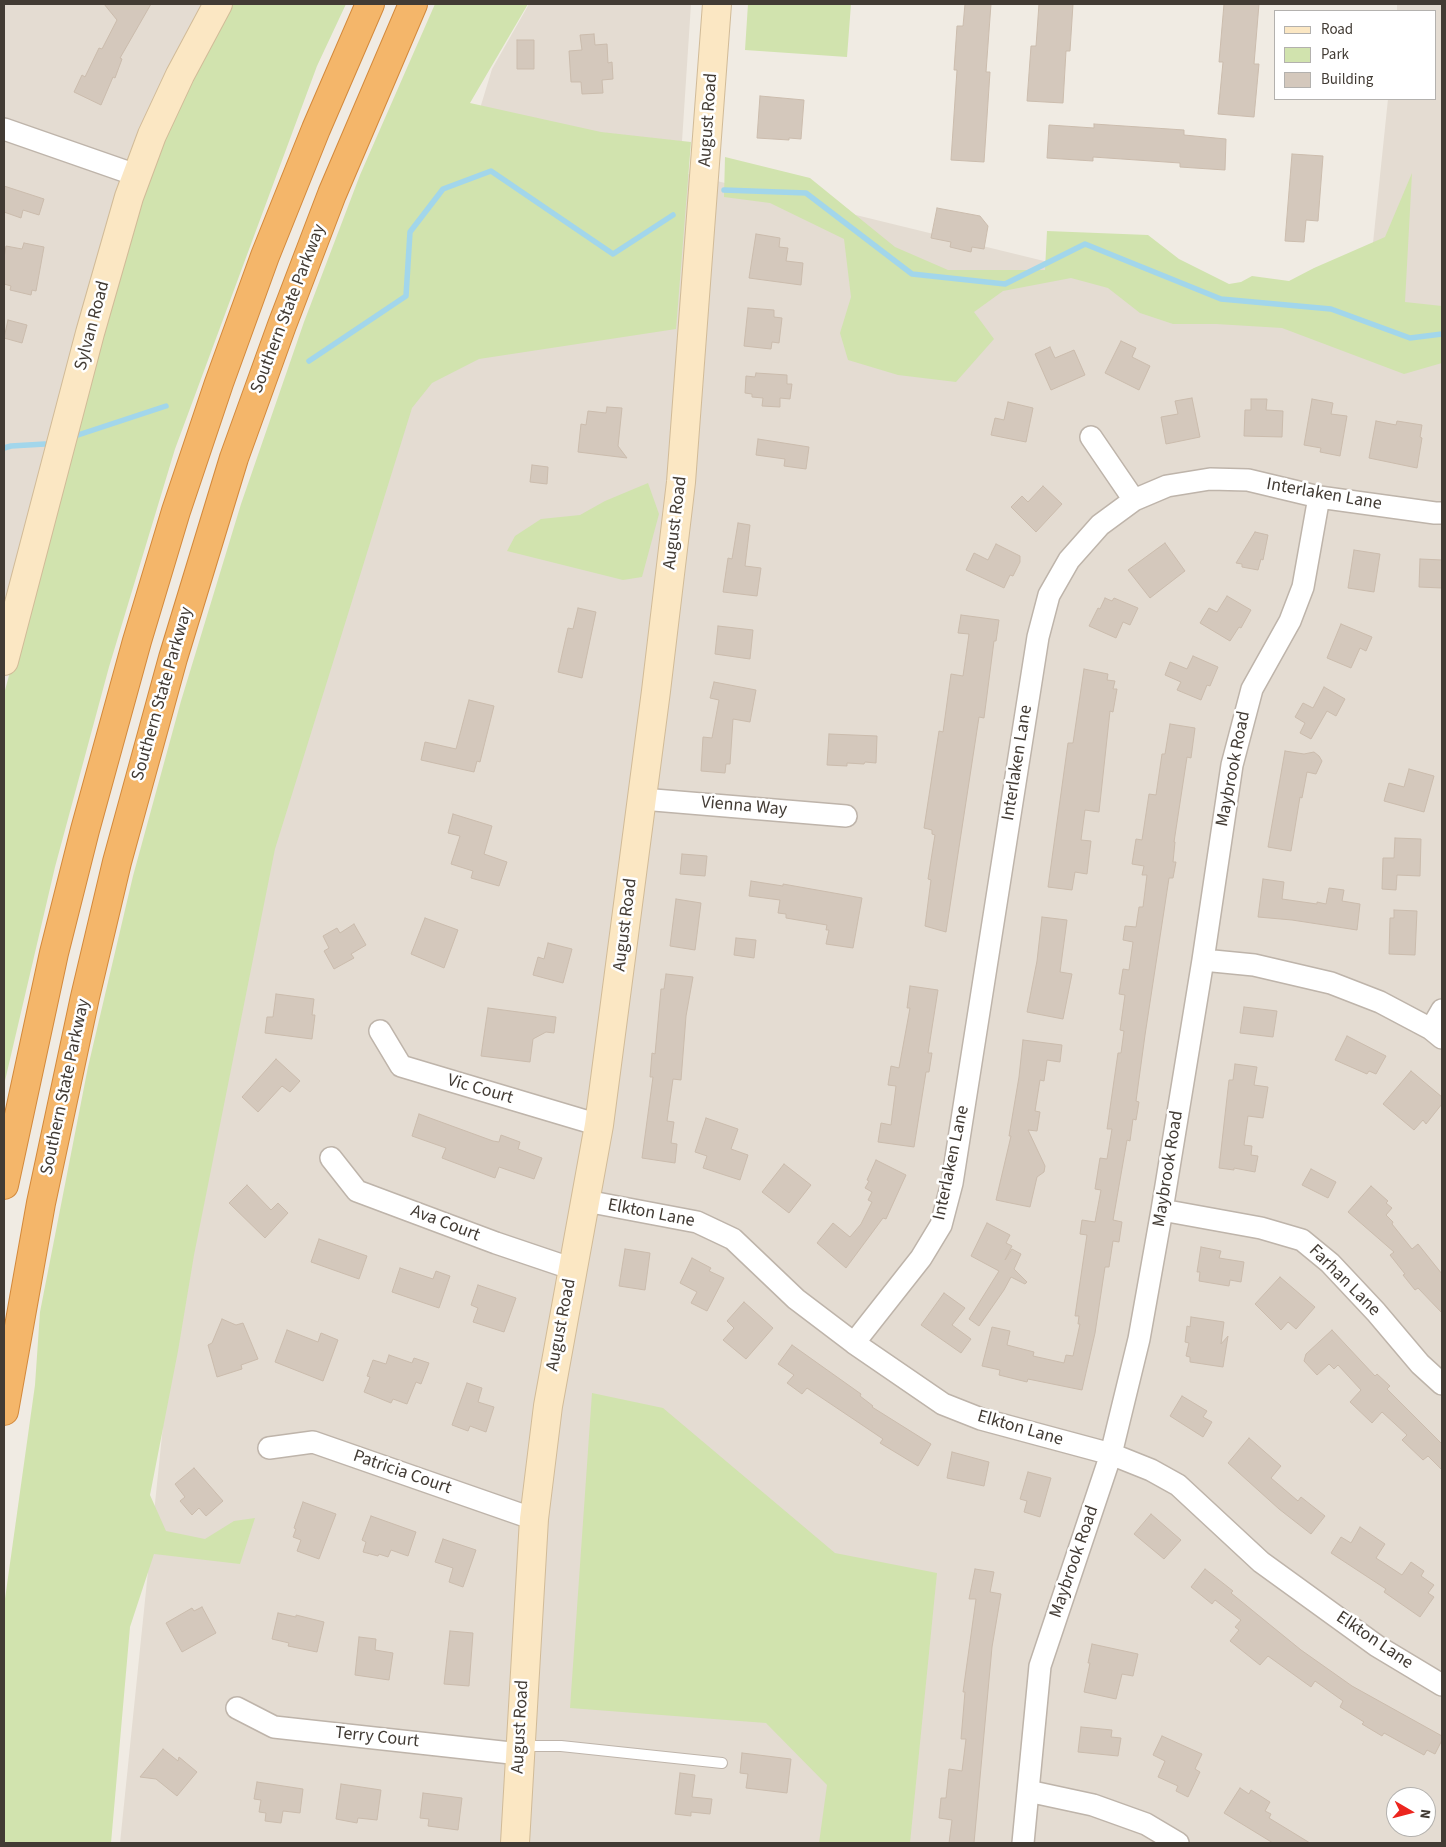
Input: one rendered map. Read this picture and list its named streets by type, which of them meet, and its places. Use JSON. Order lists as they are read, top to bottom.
{
  "streets": {
    "highway": ["Southern State Parkway"],
    "street": [
      "August Road",
      "Sylvan Road",
      "Interlaken Lane",
      "Maybrook Road",
      "Vienna Way",
      "Vic Court",
      "Elkton Lane",
      "Ava Court",
      "Farhan Lane",
      "Patricia Court",
      "Terry Court"
    ]
  },
  "crossings": [
    ["August Road", "Vienna Way"],
    ["August Road", "Vic Court"],
    ["August Road", "Elkton Lane"],
    ["August Road", "Ava Court"],
    ["August Road", "Patricia Court"],
    ["August Road", "Terry Court"],
    ["Interlaken Lane", "Maybrook Road"],
    ["Interlaken Lane", "Elkton Lane"],
    ["Maybrook Road", "Elkton Lane"],
    ["Maybrook Road", "Farhan Lane"]
  ],
  "legend": ["Road", "Park", "Building"],
  "north": "right"
}
